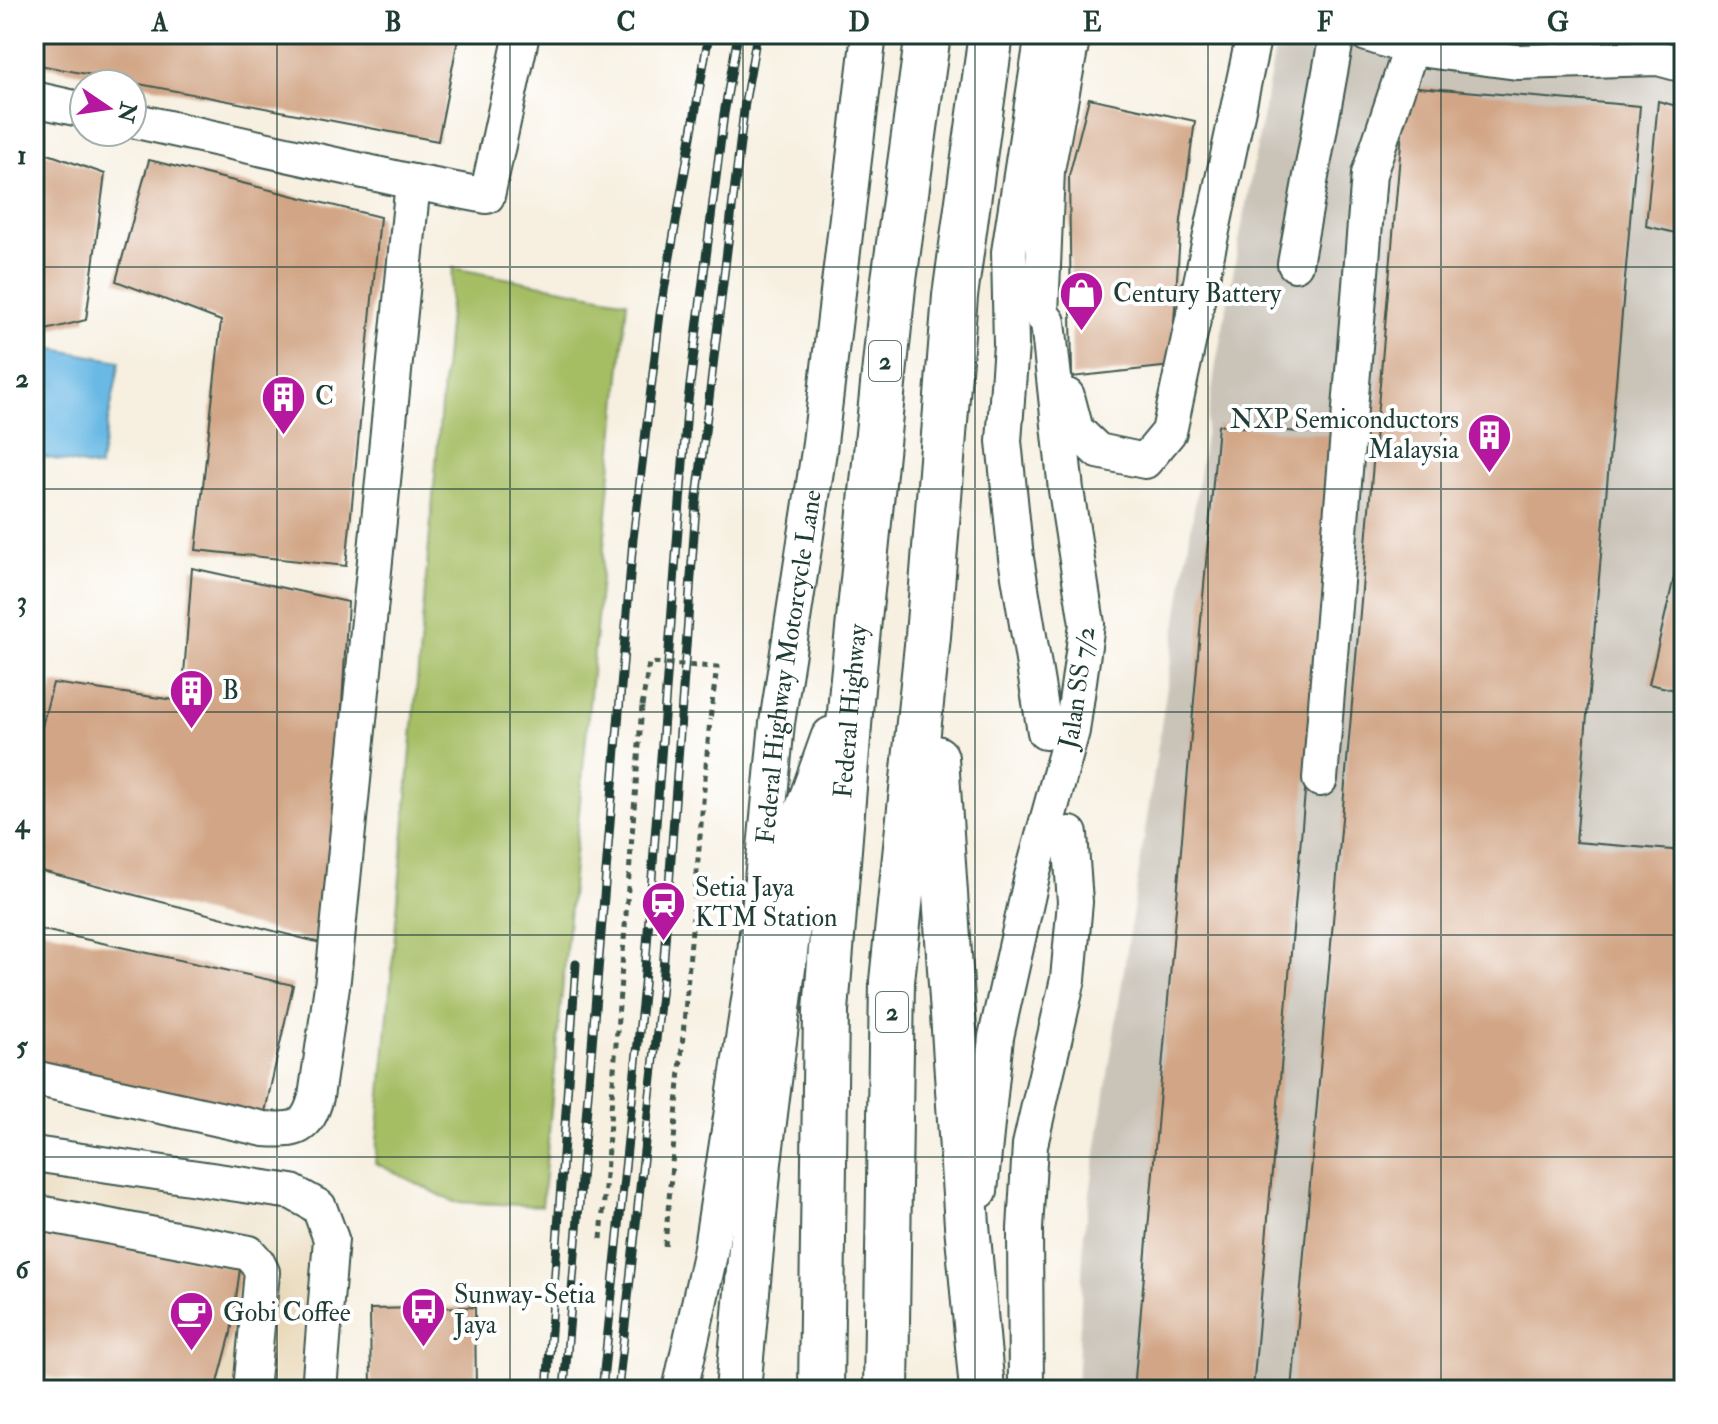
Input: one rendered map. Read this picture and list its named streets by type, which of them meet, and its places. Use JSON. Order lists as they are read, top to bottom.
{
  "streets": {
    "highway": ["2", "Federal Highway"],
    "street": ["Federal Highway Motorcycle Lane", "Jalan SS 7/2"]
  },
  "places": {
    "shop": ["Century Battery"],
    "building": ["C", "NXP Semiconductors Malaysia", "B"],
    "station": ["Setia Jaya KTM Station"],
    "bus stop": ["Sunway-Setia Jaya"],
    "cafe": ["Gobi Coffee"]
  },
  "north": "right",
  "grid": {
    "columns": [
      "A",
      "B",
      "C",
      "D",
      "E",
      "F",
      "G"
    ],
    "rows": [
      "1",
      "2",
      "3",
      "4",
      "5",
      "6"
    ]
  }
}
